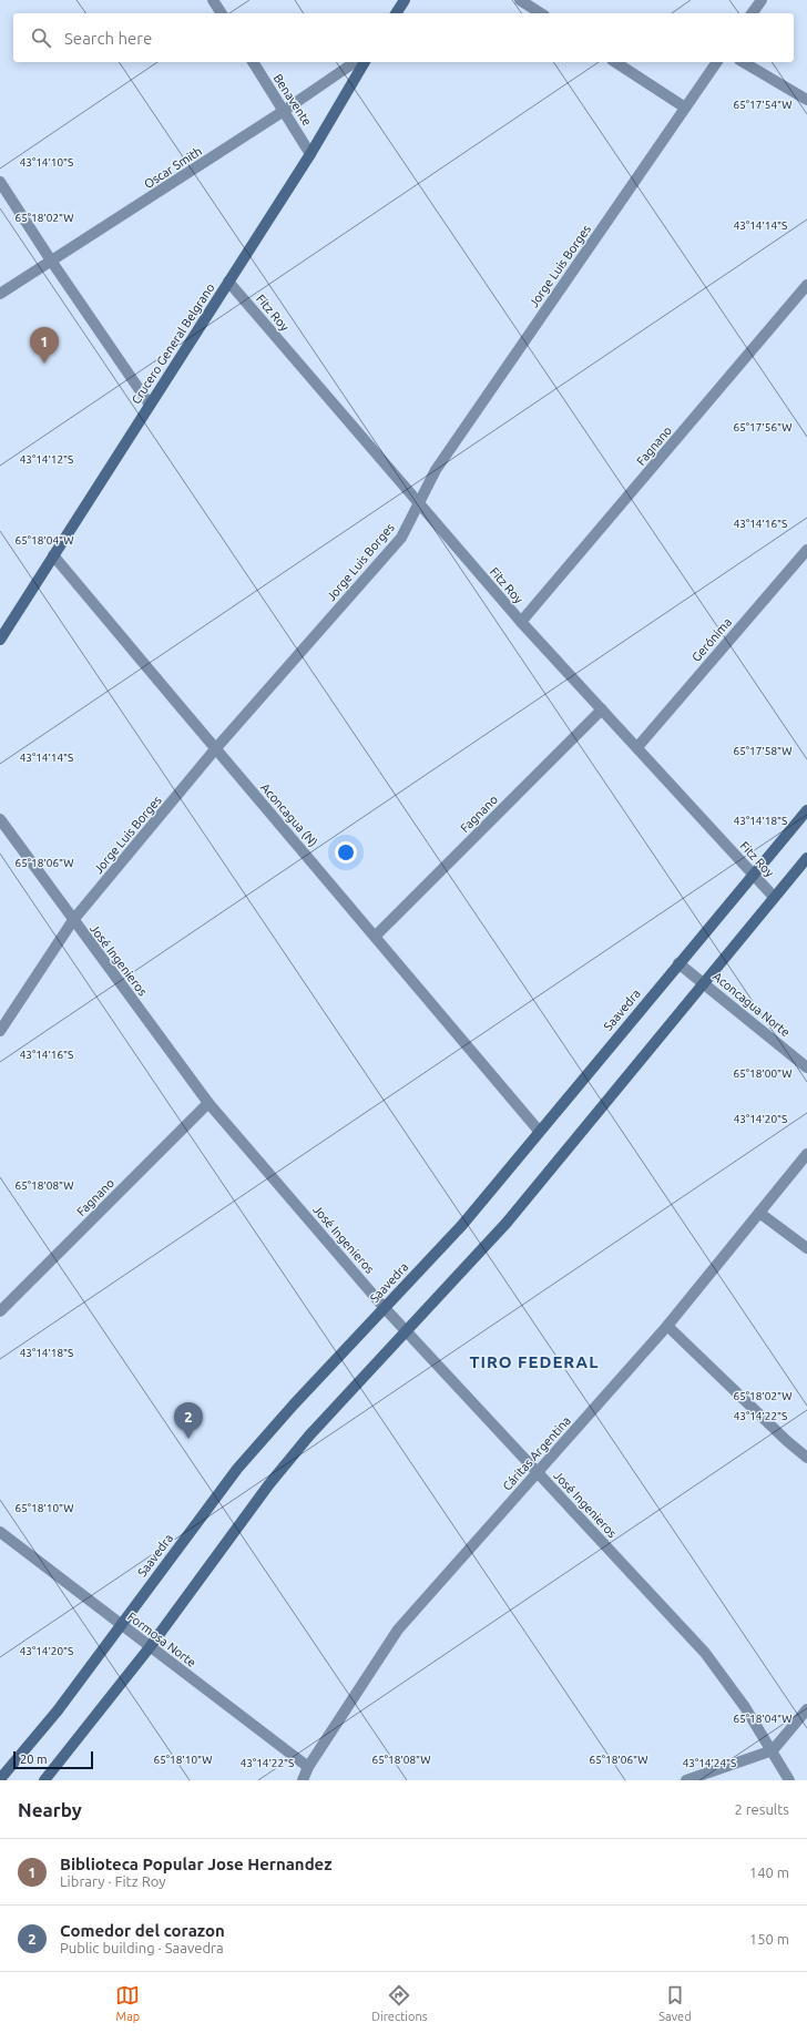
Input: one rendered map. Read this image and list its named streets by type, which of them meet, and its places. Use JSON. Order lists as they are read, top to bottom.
{
  "streets": {
    "street": [
      "Benavente",
      "Oscar Smith",
      "Jorge Luis Borges",
      "Fitz Roy",
      "Crucero General Belgrano",
      "Fagnano",
      "Gerónima",
      "Aconcagua (N)",
      "José Ingenieros",
      "Aconcagua Norte",
      "Saavedra",
      "Cáritas Argentina",
      "Formosa Norte"
    ]
  },
  "crossings": [
    ["Benavente", "Oscar Smith"],
    ["Benavente", "Crucero General Belgrano"],
    ["Jorge Luis Borges", "Fitz Roy"],
    ["Jorge Luis Borges", "Aconcagua (N)"],
    ["Jorge Luis Borges", "José Ingenieros"],
    ["Fitz Roy", "Crucero General Belgrano"],
    ["Fitz Roy", "Fagnano"],
    ["Fitz Roy", "Gerónima"],
    ["Fitz Roy", "Saavedra"],
    ["Crucero General Belgrano", "Aconcagua (N)"],
    ["Fagnano", "Aconcagua (N)"],
    ["Fagnano", "José Ingenieros"],
    ["Aconcagua (N)", "Saavedra"],
    ["José Ingenieros", "Saavedra"],
    ["José Ingenieros", "Cáritas Argentina"],
    ["Aconcagua Norte", "Saavedra"],
    ["Saavedra", "Formosa Norte"],
    ["Cáritas Argentina", "Formosa Norte"]
  ],
  "districts": ["TIRO FEDERAL"],
  "scale_bar": "20 m",
  "page": {
    "search": "Search here",
    "pins": ["1", "2"],
    "scale": "20 m",
    "heading": ["Nearby", "2 results"],
    "list": [
      {
        "mark": "1",
        "name": "Biblioteca Popular Jose Hernandez",
        "note": "Library · Fitz Roy",
        "value": "140 m"
      },
      {
        "mark": "2",
        "name": "Comedor del corazon",
        "note": "Public building · Saavedra",
        "value": "150 m"
      }
    ],
    "nav": ["Map", "Directions", "Saved"]
  },
  "coordinates": [
    "65°17'54\"W",
    "43°14'10\"S",
    "65°18'02\"W",
    "43°14'14\"S",
    "65°17'56\"W",
    "43°14'12\"S",
    "43°14'16\"S",
    "65°18'04\"W",
    "65°17'58\"W",
    "43°14'18\"S",
    "65°18'06\"W",
    "65°18'00\"W",
    "43°14'20\"S",
    "65°18'08\"W",
    "43°14'22\"S",
    "65°18'10\"W",
    "43°14'24\"S"
  ]
}
